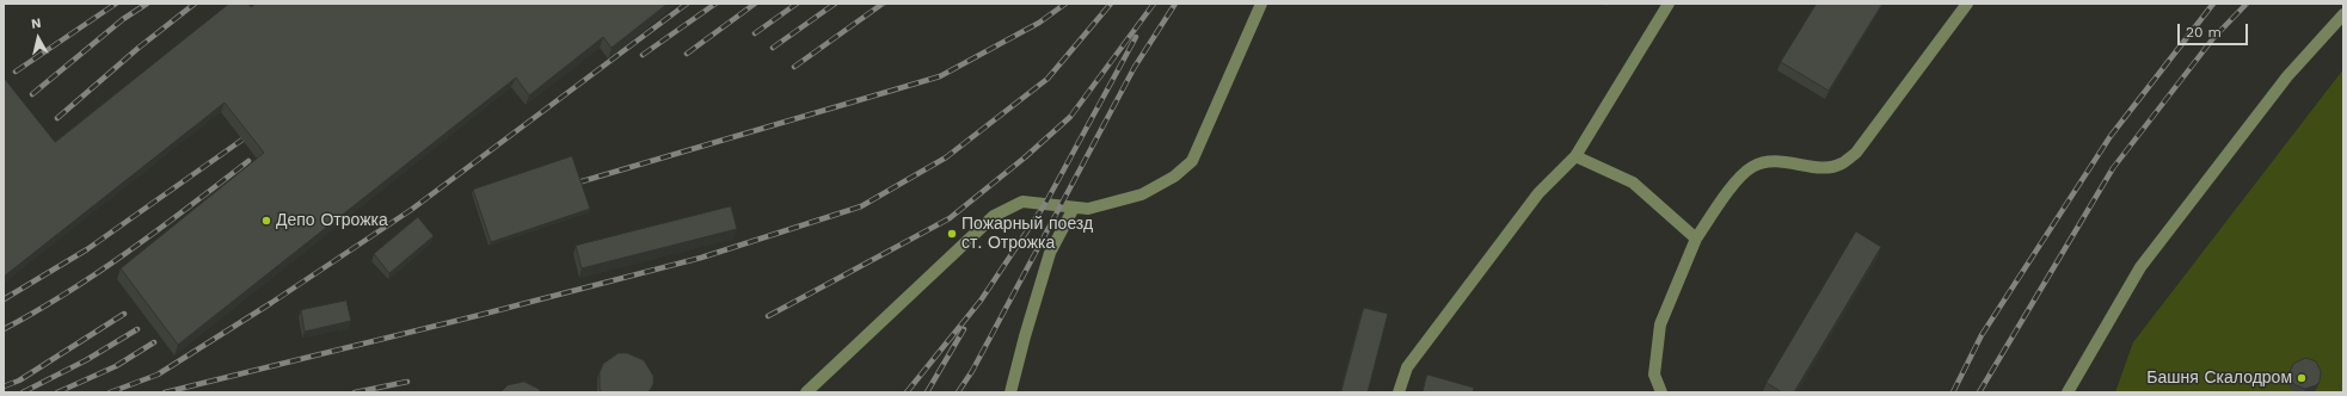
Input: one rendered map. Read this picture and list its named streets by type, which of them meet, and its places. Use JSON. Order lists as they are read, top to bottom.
{
  "places": ["Депо Отрожка", "Пожарный поезд ст. Отрожка", "Башня Скалодром"],
  "scale_bar": "20 m",
  "north": "top"
}
